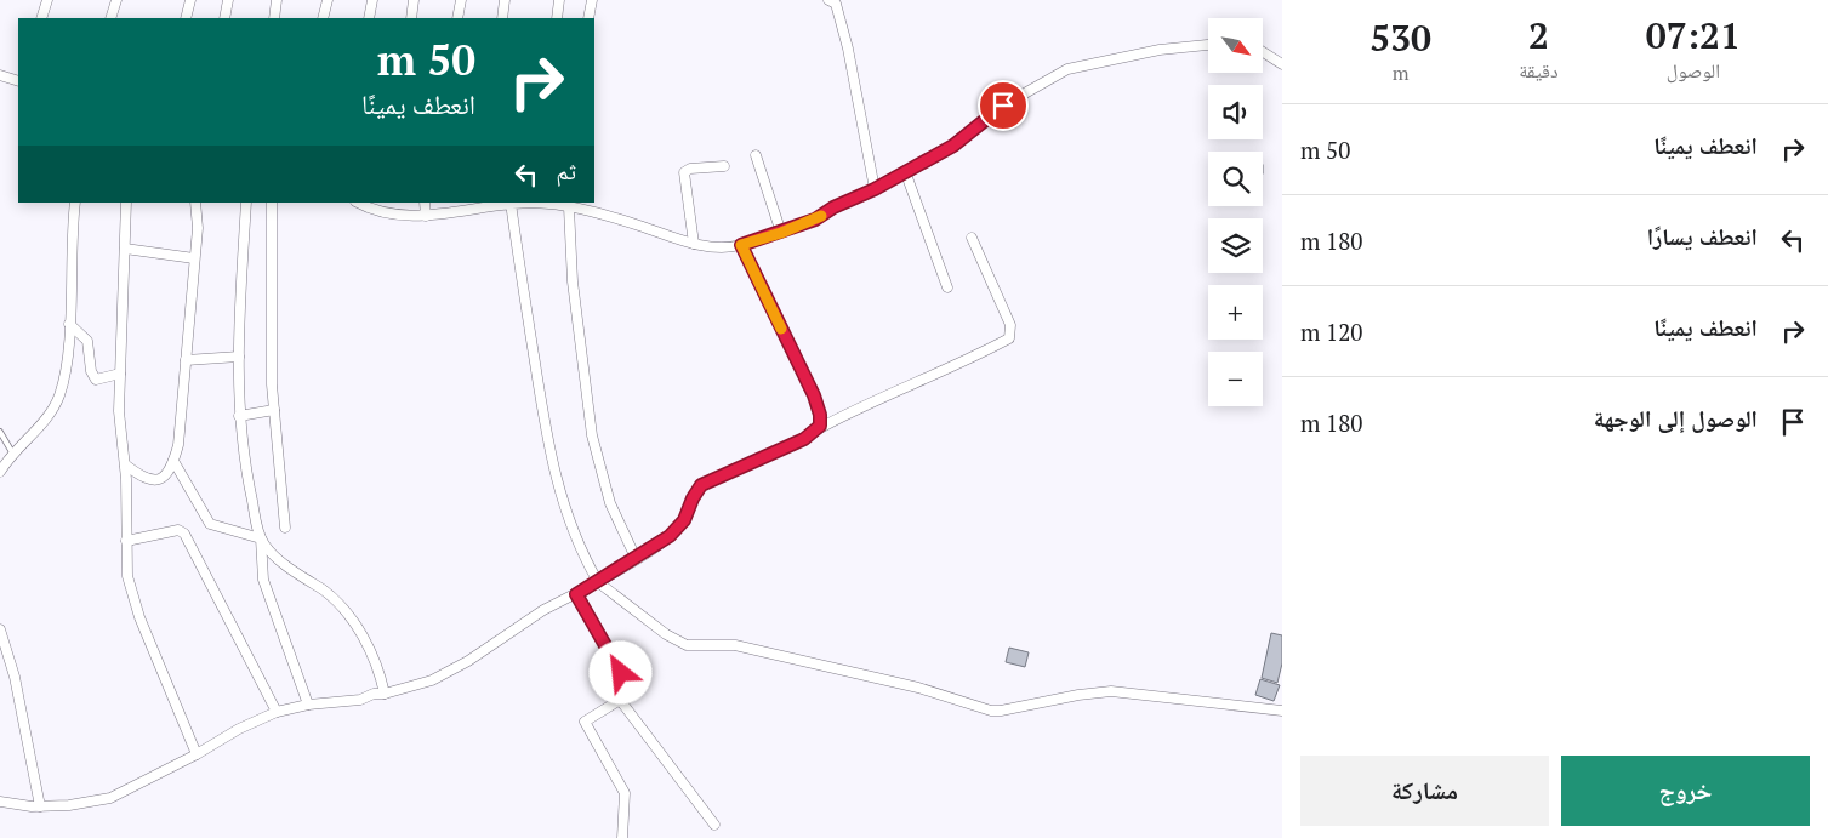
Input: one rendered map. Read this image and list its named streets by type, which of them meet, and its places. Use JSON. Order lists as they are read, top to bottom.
{
  "north": "bottom right",
  "page": {
    "eta": [
      "07:21",
      "الوصول",
      "2",
      "دقيقة",
      "530",
      "m"
    ],
    "map_buttons": ["+", "−"],
    "turn": ["50 m", "انعطف يمينًا"],
    "list": [
      {
        "name": "انعطف يمينًا",
        "value": "50 m"
      },
      {
        "name": "انعطف يسارًا",
        "value": "180 m"
      },
      {
        "name": "انعطف يمينًا",
        "value": "120 m"
      },
      {
        "name": "الوصول إلى الوجهة",
        "value": "180 m"
      }
    ],
    "then": "ثم",
    "buttons": ["خروج", "مشاركة"]
  }
}
